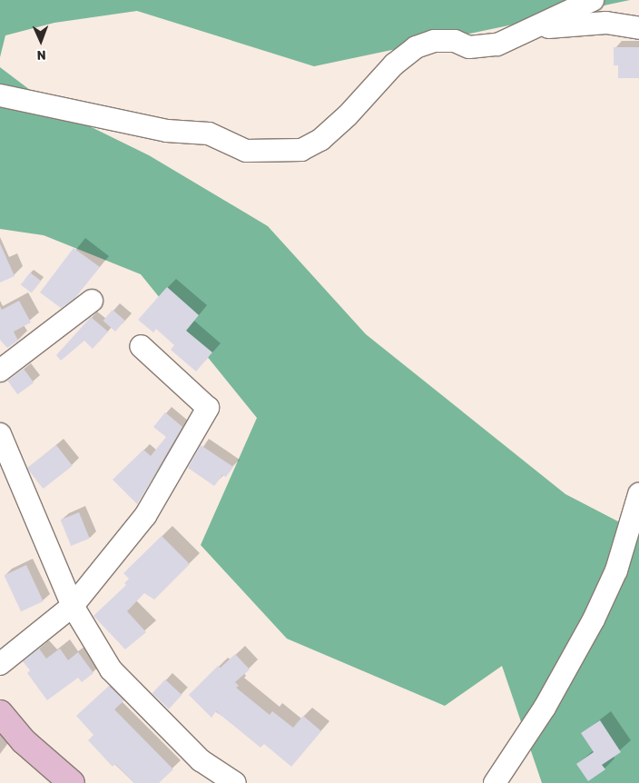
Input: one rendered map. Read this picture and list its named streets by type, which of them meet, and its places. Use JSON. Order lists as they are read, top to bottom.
{
  "north": "bottom"
}
